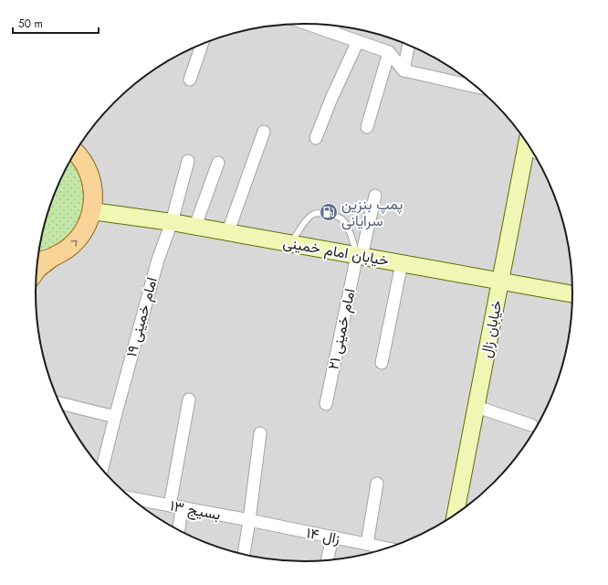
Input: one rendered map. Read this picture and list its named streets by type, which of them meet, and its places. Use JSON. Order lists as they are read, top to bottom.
{
  "streets": {
    "main road": ["خیابان امام خمینی", "خیابان زال"],
    "street": [
      "امام خمینی ۱۹",
      "امام خمینی ۲۱",
      "بسیج ۱۳",
      "زال ۱۴"
    ]
  },
  "crossings": [
    ["خیابان امام خمینی", "امام خمینی ۱۹"],
    ["خیابان امام خمینی", "امام خمینی ۲۱"],
    ["خیابان امام خمینی", "خیابان زال"],
    ["بسیج ۱۳", "زال ۱۴"]
  ],
  "places": {
    "fuel station": ["پمپ بنزین سرایانی"]
  },
  "scale_bar": "50 m"
}
